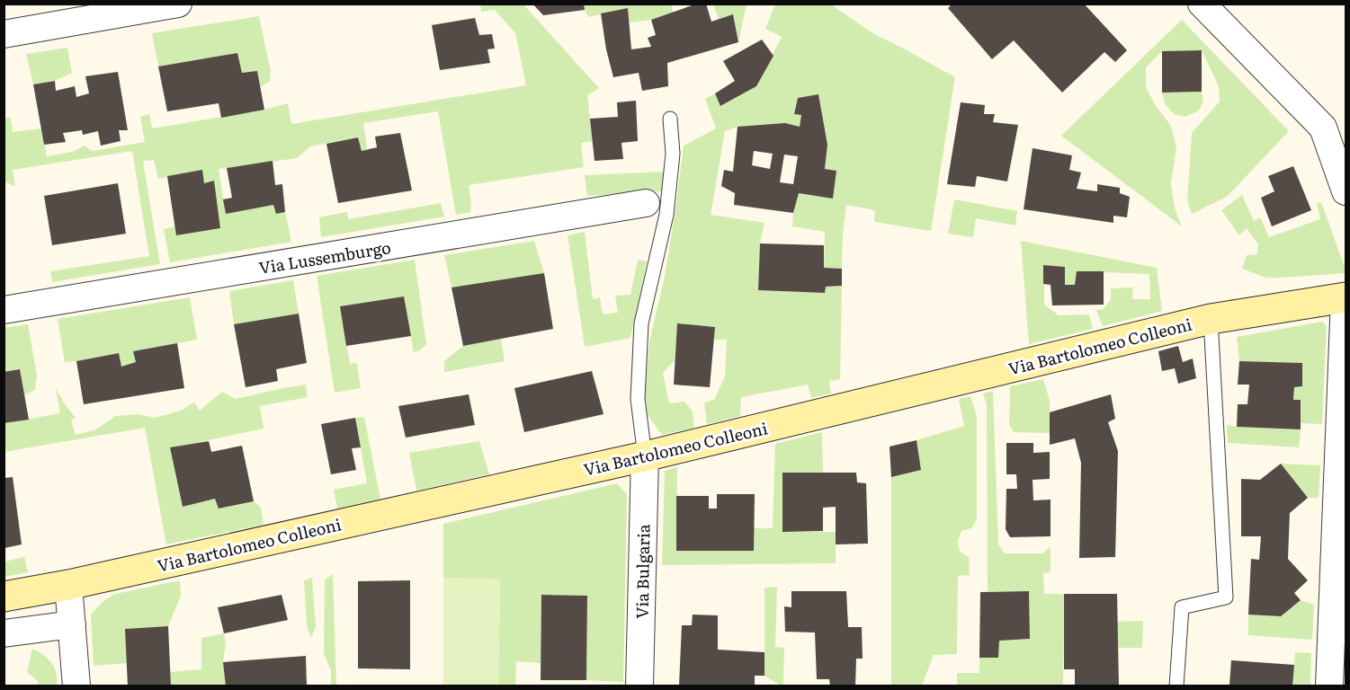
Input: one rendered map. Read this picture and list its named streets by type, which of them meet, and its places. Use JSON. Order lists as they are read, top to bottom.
{
  "streets": {
    "main road": ["Via Bartolomeo Colleoni"],
    "street": ["Via Lussemburgo", "Via Bulgaria"]
  },
  "crossings": [
    ["Via Bartolomeo Colleoni", "Via Bulgaria"]
  ]
}
